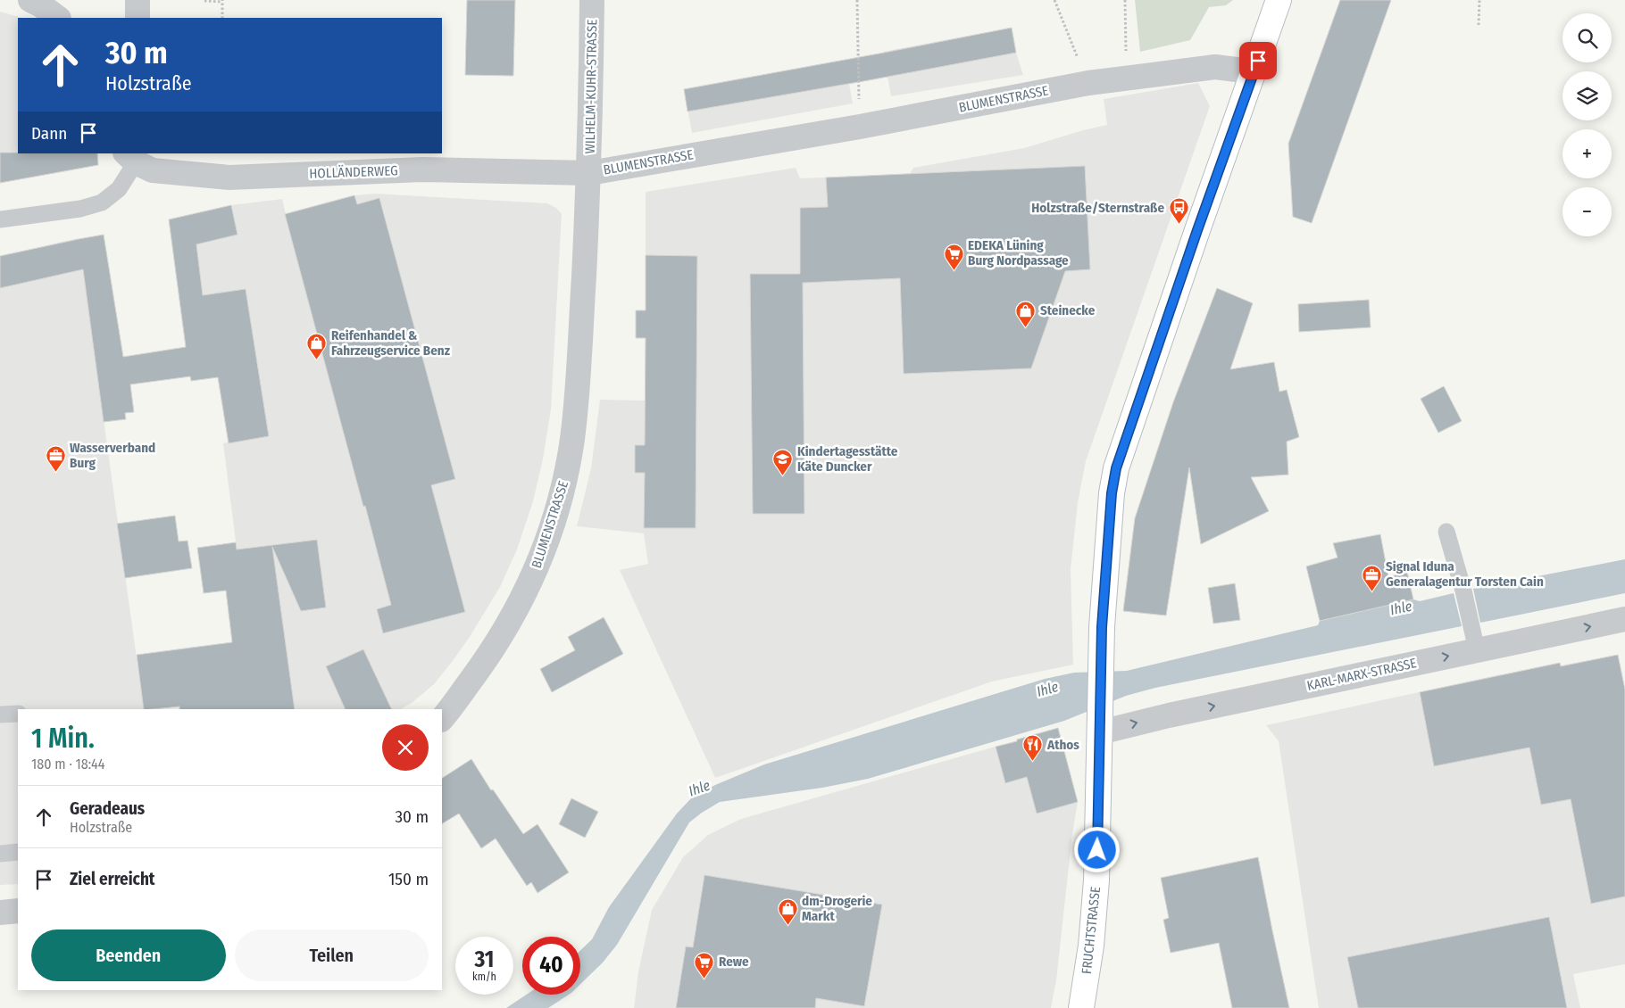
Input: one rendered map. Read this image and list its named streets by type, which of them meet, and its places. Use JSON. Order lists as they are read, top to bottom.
{
  "streets": {
    "street": [
      "WILHELM-KUHR-STRASSE",
      "BLUMENSTRASSE",
      "HOLLÄNDERWEG",
      "KARL-MARX-STRASSE",
      "FRUCHTSTRASSE"
    ]
  },
  "crossings": [
    ["WILHELM-KUHR-STRASSE", "BLUMENSTRASSE"],
    ["WILHELM-KUHR-STRASSE", "HOLLÄNDERWEG"],
    ["BLUMENSTRASSE", "HOLLÄNDERWEG"],
    ["BLUMENSTRASSE", "FRUCHTSTRASSE"],
    ["KARL-MARX-STRASSE", "FRUCHTSTRASSE"]
  ],
  "one_way": ["KARL-MARX-STRASSE"],
  "water": ["Ihle"],
  "places": {
    "bus stop": ["Holzstraße/Sternstraße"],
    "supermarket": ["EDEKA Lüning Burg Nordpassage", "Rewe"],
    "shop": ["Steinecke", "Reifenhandel & Fahrzeugservice Benz", "dm-Drogerie Markt"],
    "office": ["Wasserverband Burg", "Signal Iduna Generalagentur Torsten Cain"],
    "school or university": ["Kindertagesstätte Käte Duncker"],
    "restaurant": ["Athos"]
  },
  "page": {
    "map_buttons": ["+", "−"],
    "turn": ["30 m", "Holzstraße"],
    "then": "Dann",
    "heading": ["1 Min.", "180 m · 18:44"],
    "list": [
      {
        "name": "Geradeaus",
        "note": "Holzstraße",
        "value": "30 m"
      },
      {
        "name": "Ziel erreicht",
        "value": "150 m"
      }
    ],
    "buttons": ["Beenden", "Teilen"],
    "speed": "31 km/h",
    "limit": "40"
  }
}
